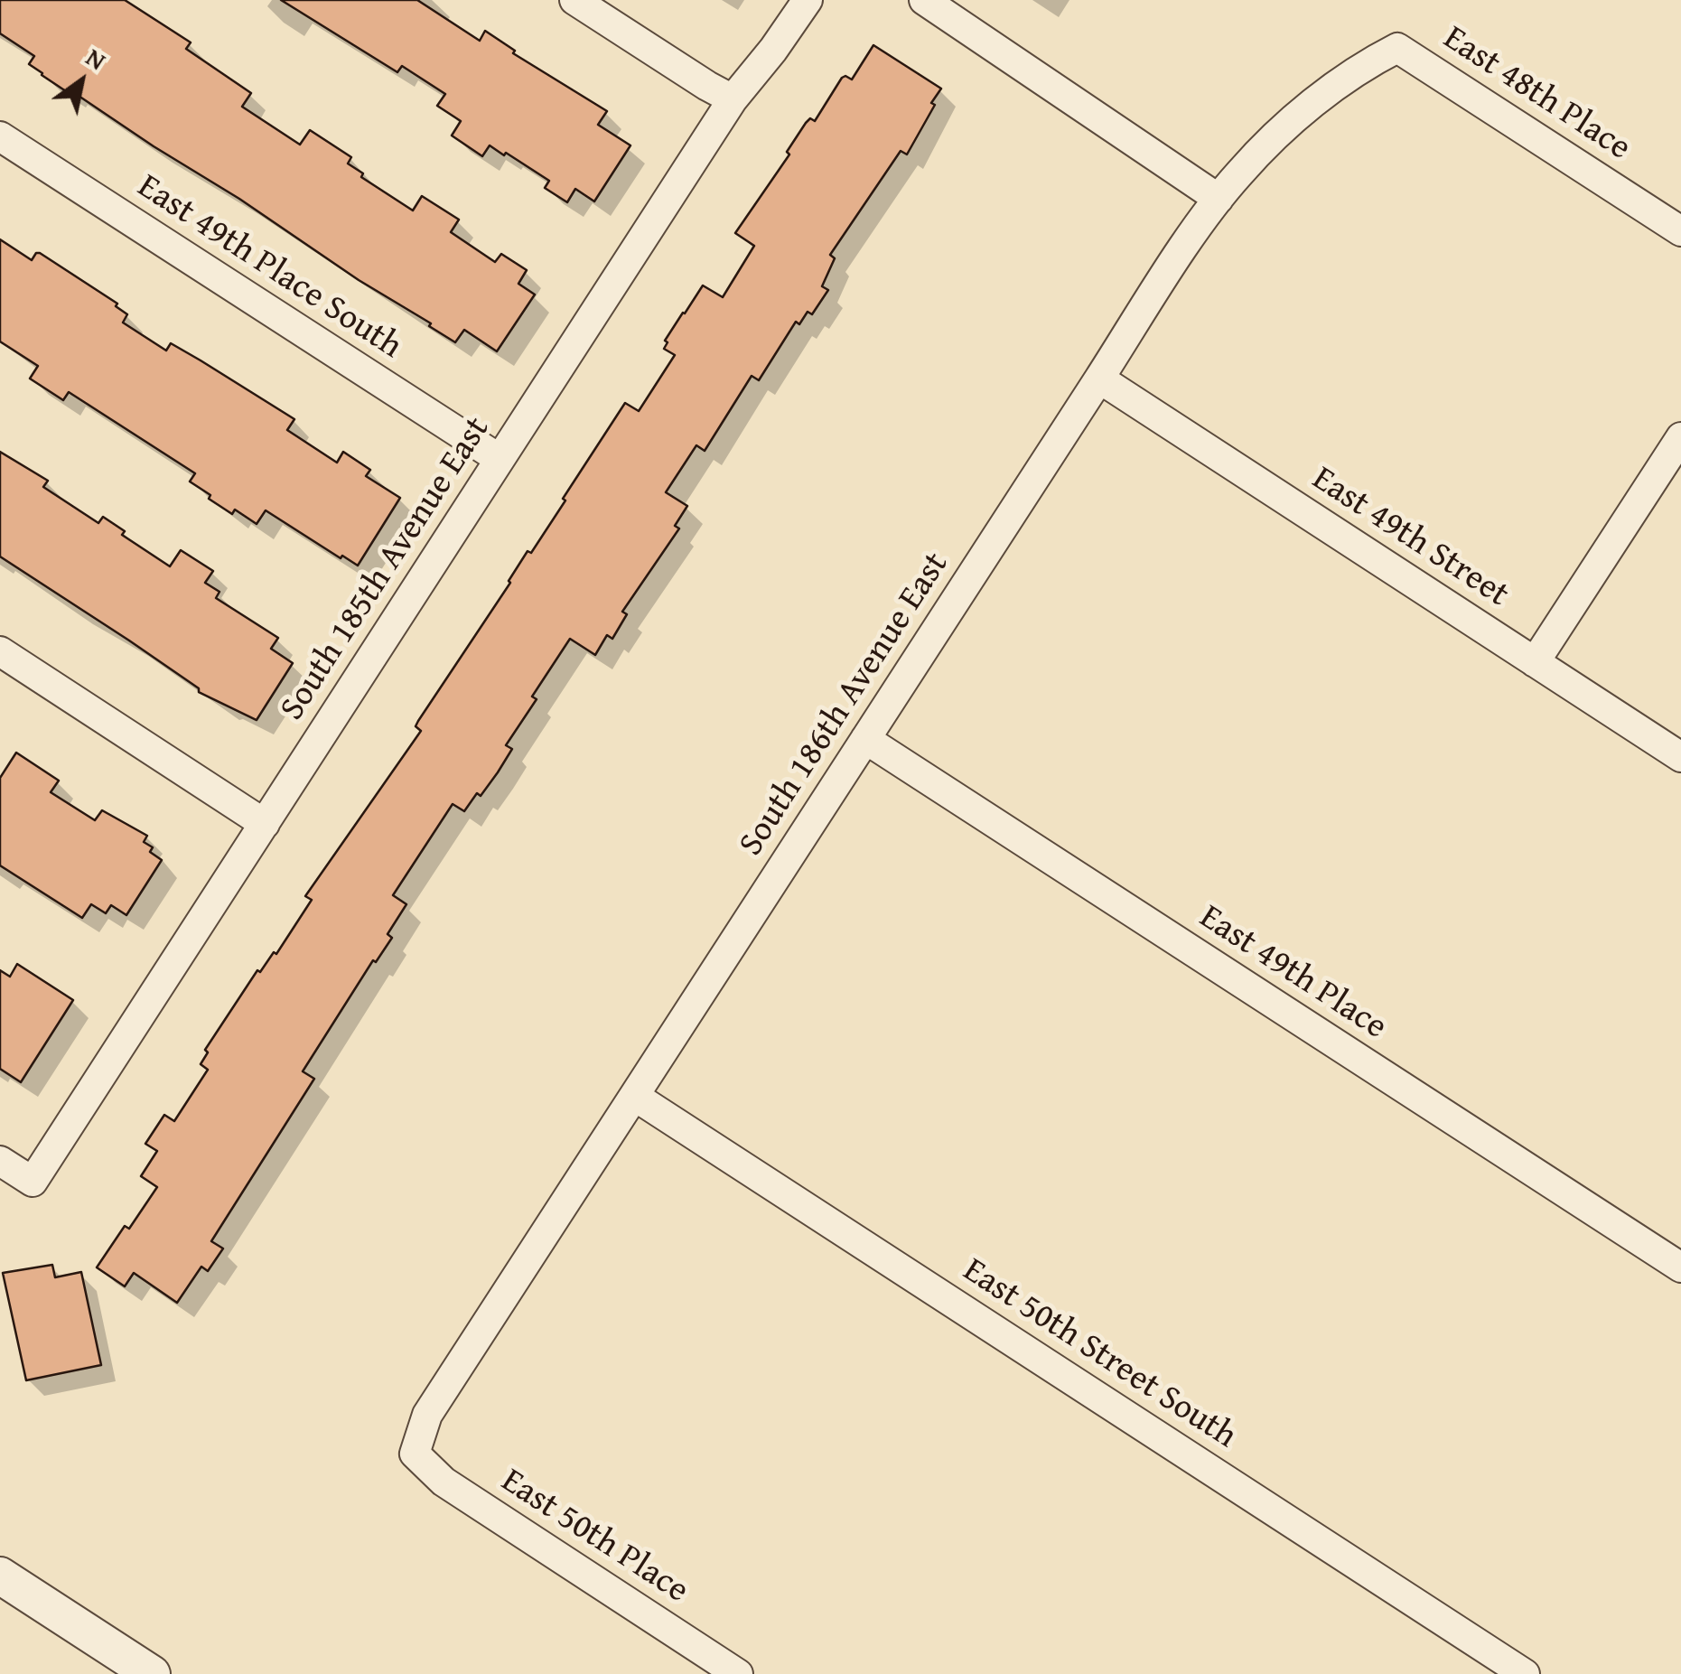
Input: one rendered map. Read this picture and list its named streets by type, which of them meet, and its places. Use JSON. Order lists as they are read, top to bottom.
{
  "streets": {
    "street": [
      "East 48th Place",
      "East 49th Place South",
      "East 49th Street",
      "South 185th Avenue East",
      "South 186th Avenue East",
      "East 49th Place",
      "East 50th Street South",
      "East 50th Place"
    ]
  },
  "crossings": [
    ["East 48th Place", "South 186th Avenue East"],
    ["East 49th Place South", "South 185th Avenue East"],
    ["East 49th Street", "South 186th Avenue East"],
    ["South 186th Avenue East", "East 49th Place"],
    ["South 186th Avenue East", "East 50th Street South"],
    ["South 186th Avenue East", "East 50th Place"]
  ],
  "north": "top right"
}
